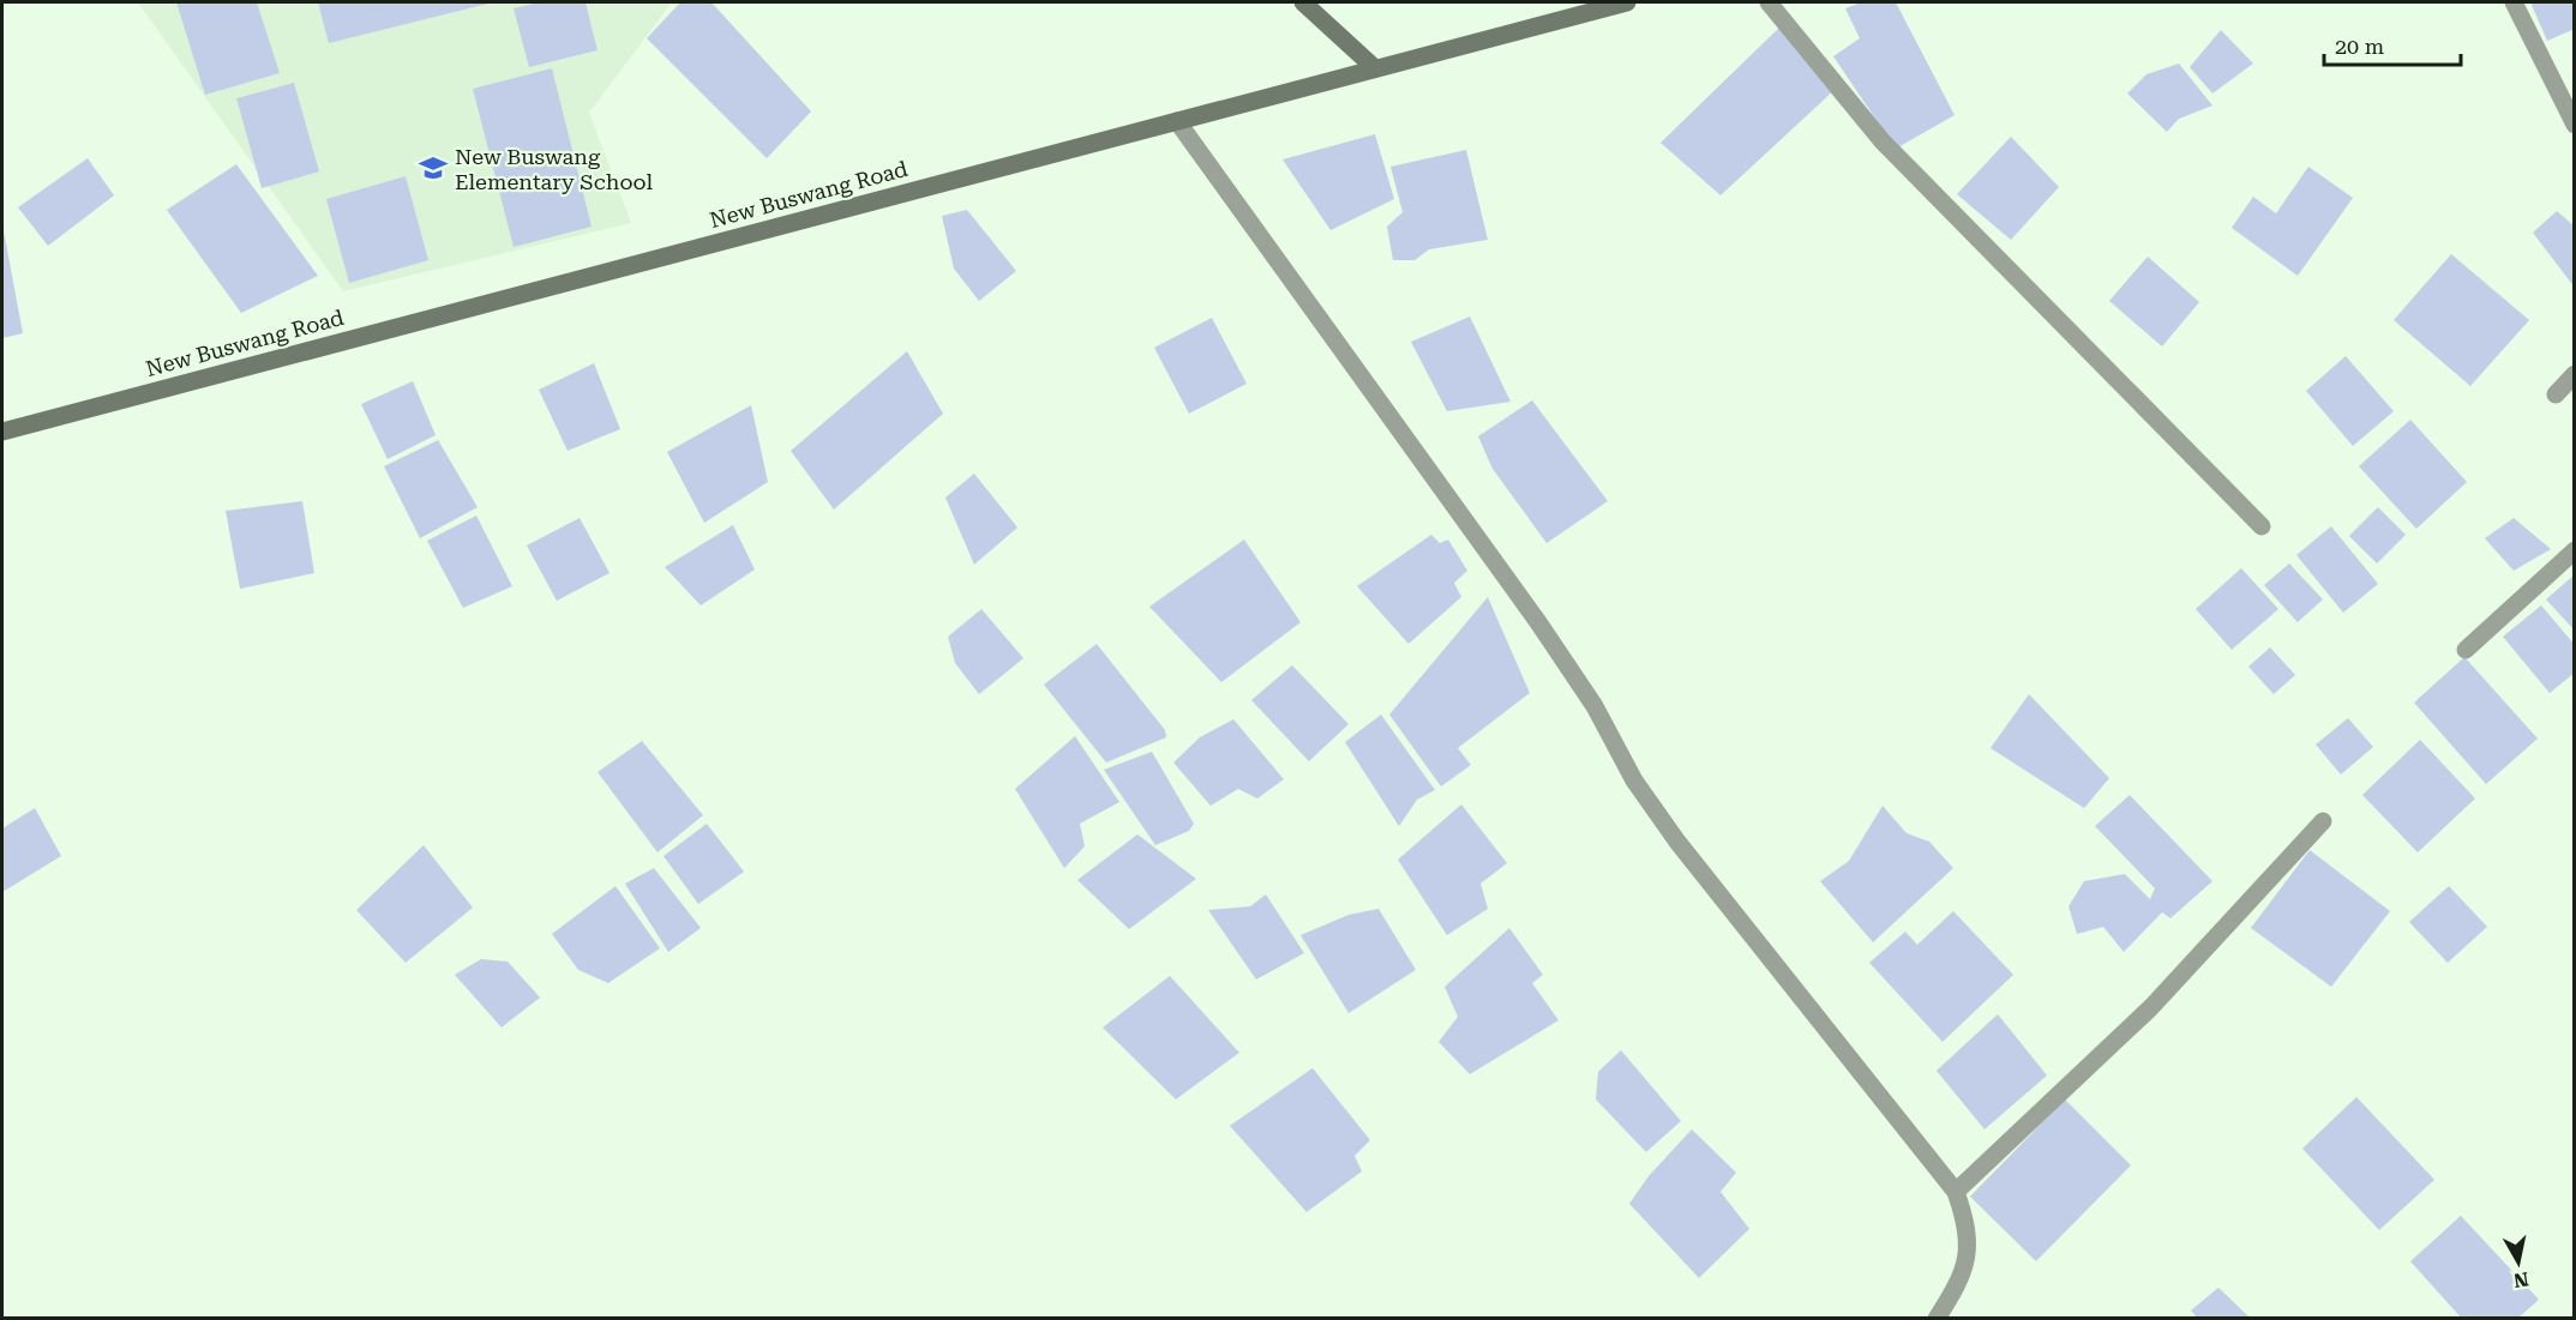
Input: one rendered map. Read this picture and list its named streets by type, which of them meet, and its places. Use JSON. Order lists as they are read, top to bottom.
{
  "streets": {
    "street": ["New Buswang Road"]
  },
  "places": {
    "school or university": ["New Buswang Elementary School"]
  },
  "scale_bar": "20 m",
  "north": "bottom"
}
